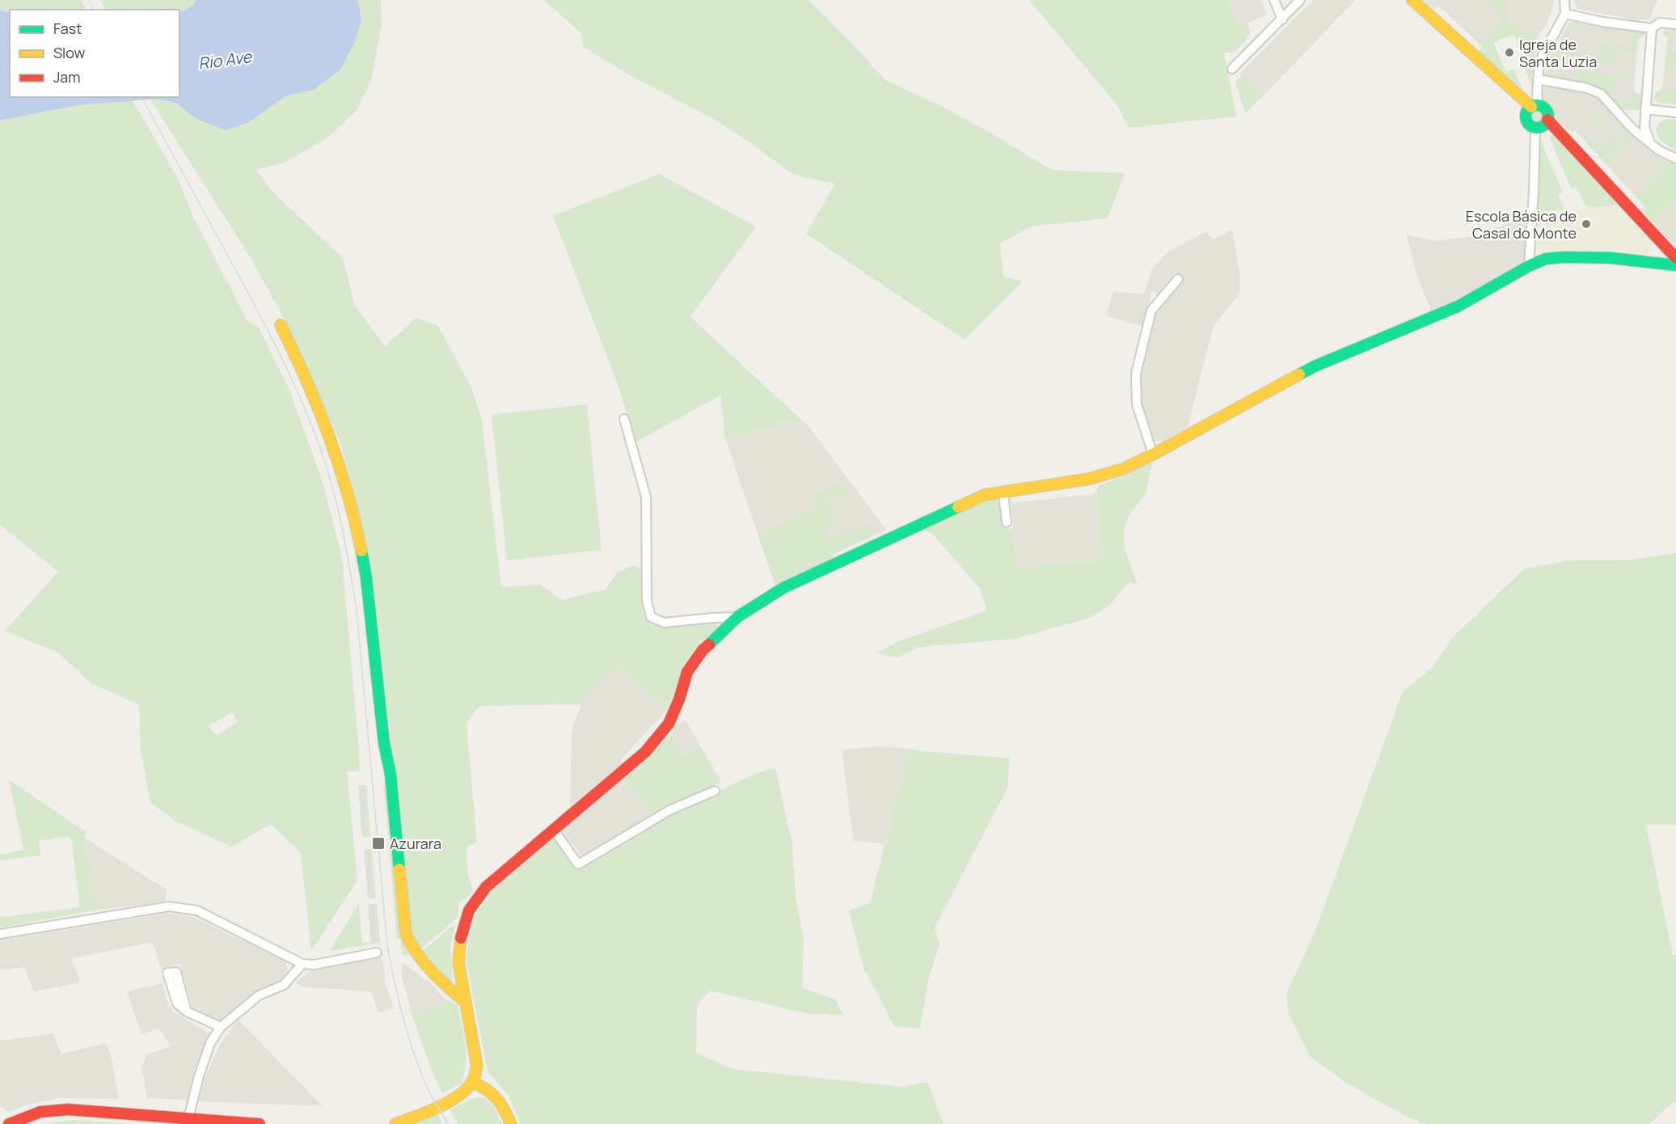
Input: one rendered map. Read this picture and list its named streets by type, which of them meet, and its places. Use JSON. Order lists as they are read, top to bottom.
{
  "water": ["Rio Ave"],
  "places": {
    "other": ["Igreja de Santa Luzia", "Escola Básica de Casal do Monte"],
    "transit": ["Azurara"]
  },
  "legend": ["Fast", "Slow", "Jam"]
}
